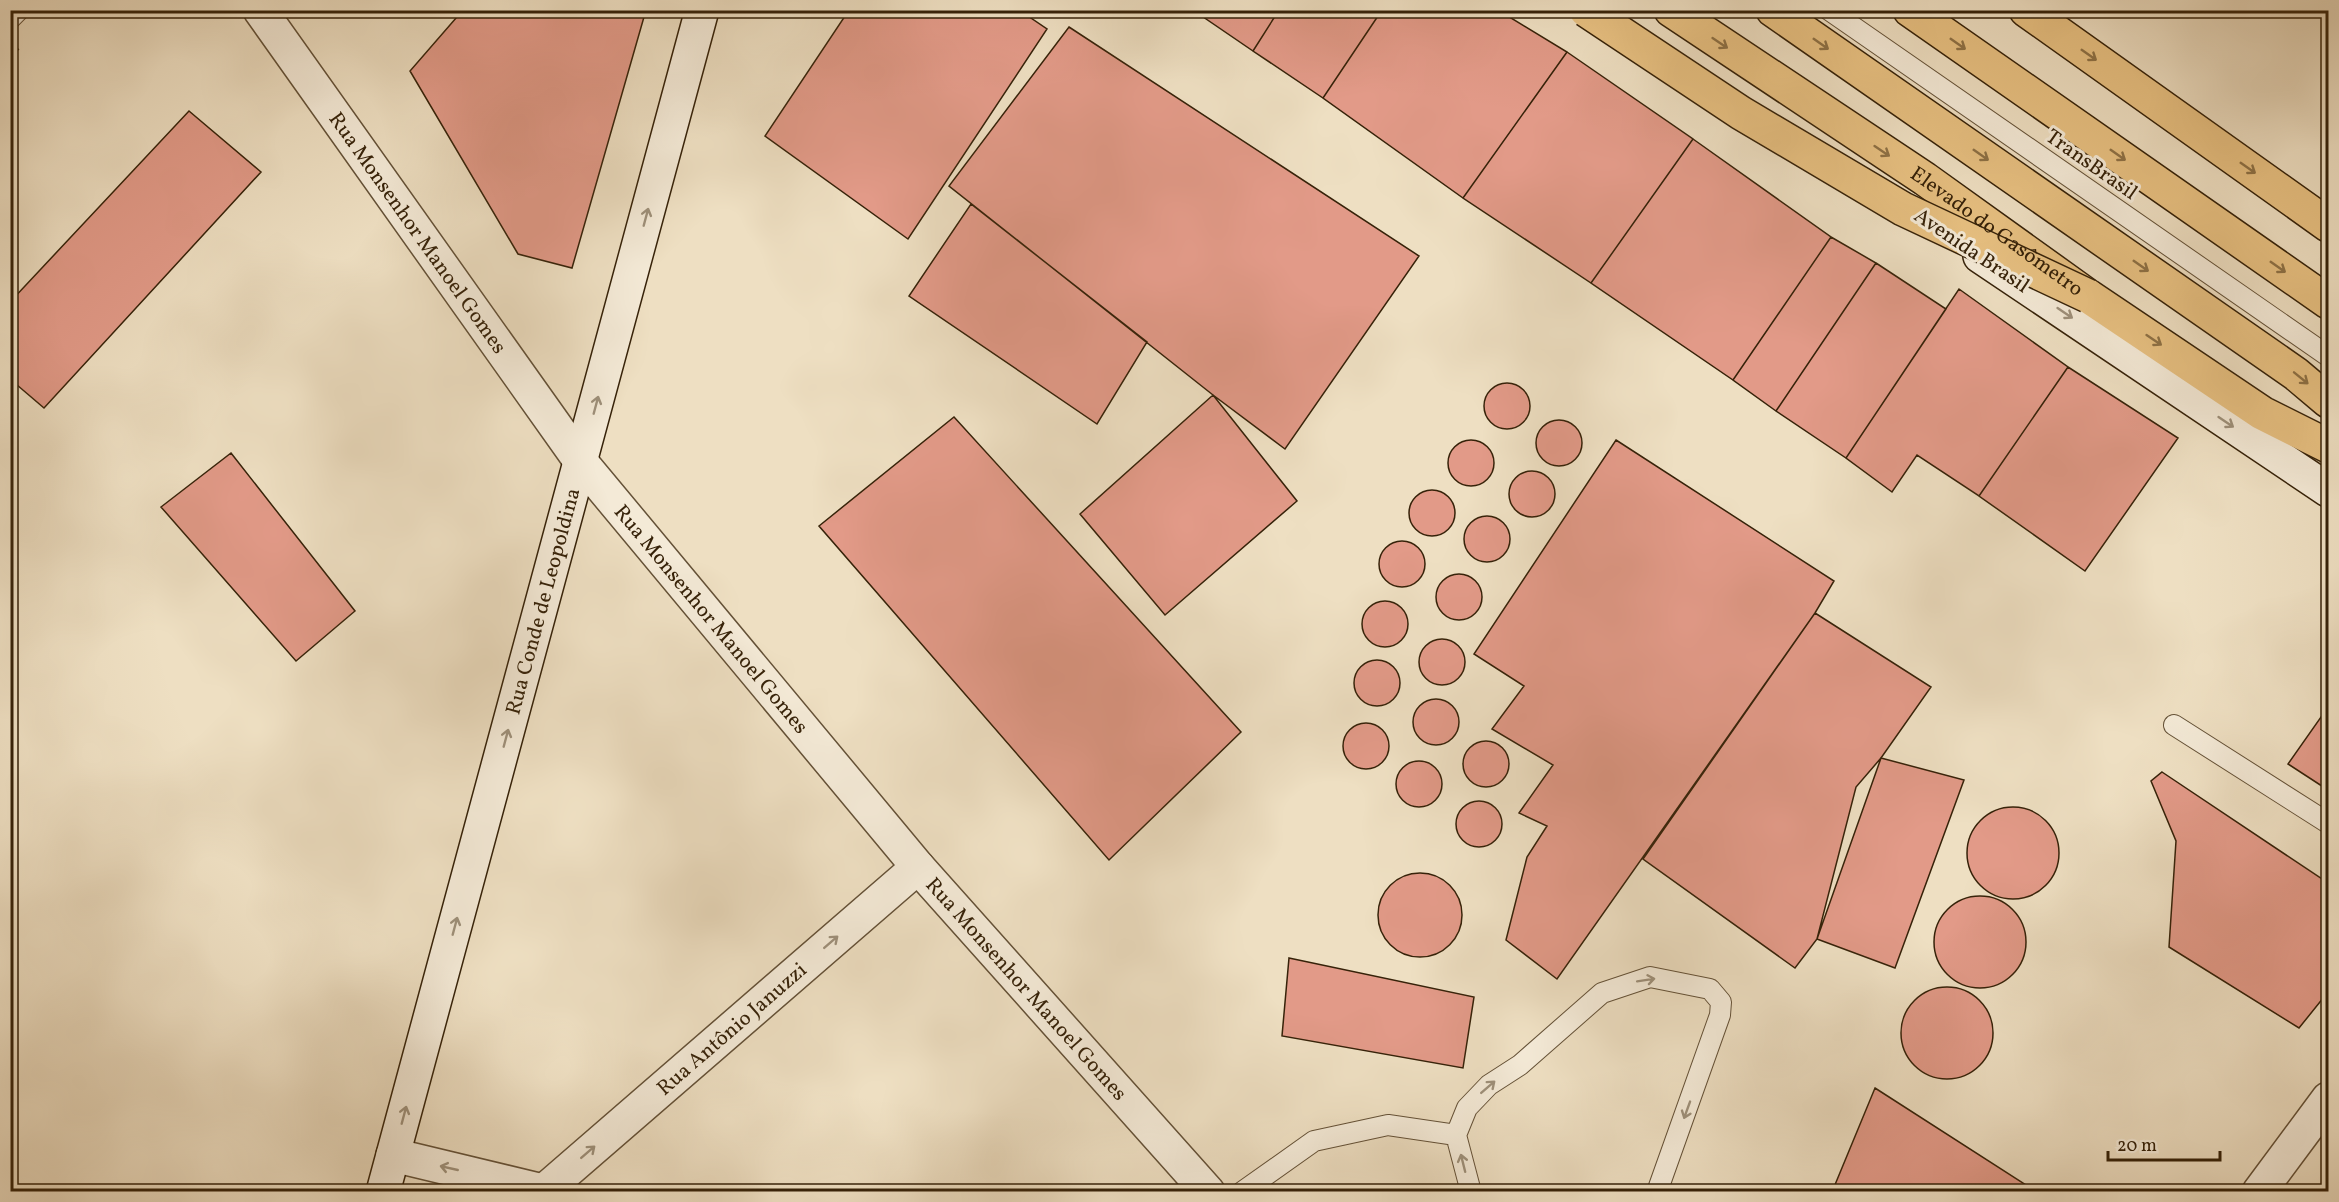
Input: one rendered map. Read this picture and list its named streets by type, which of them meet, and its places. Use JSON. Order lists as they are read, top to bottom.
{
  "streets": {
    "highway": ["Elevado do Gasômetro"],
    "street": [
      "Rua Monsenhor Manoel Gomes",
      "Avenida Brasil",
      "Rua Conde de Leopoldina",
      "Rua Antônio Januzzi"
    ],
    "lane": ["TransBrasil"]
  },
  "crossings": [
    ["Rua Monsenhor Manoel Gomes", "Rua Conde de Leopoldina"],
    ["Rua Monsenhor Manoel Gomes", "Rua Antônio Januzzi"]
  ],
  "one_way": ["Avenida Brasil", "Rua Conde de Leopoldina", "Rua Antônio Januzzi"],
  "scale_bar": "20 m"
}
